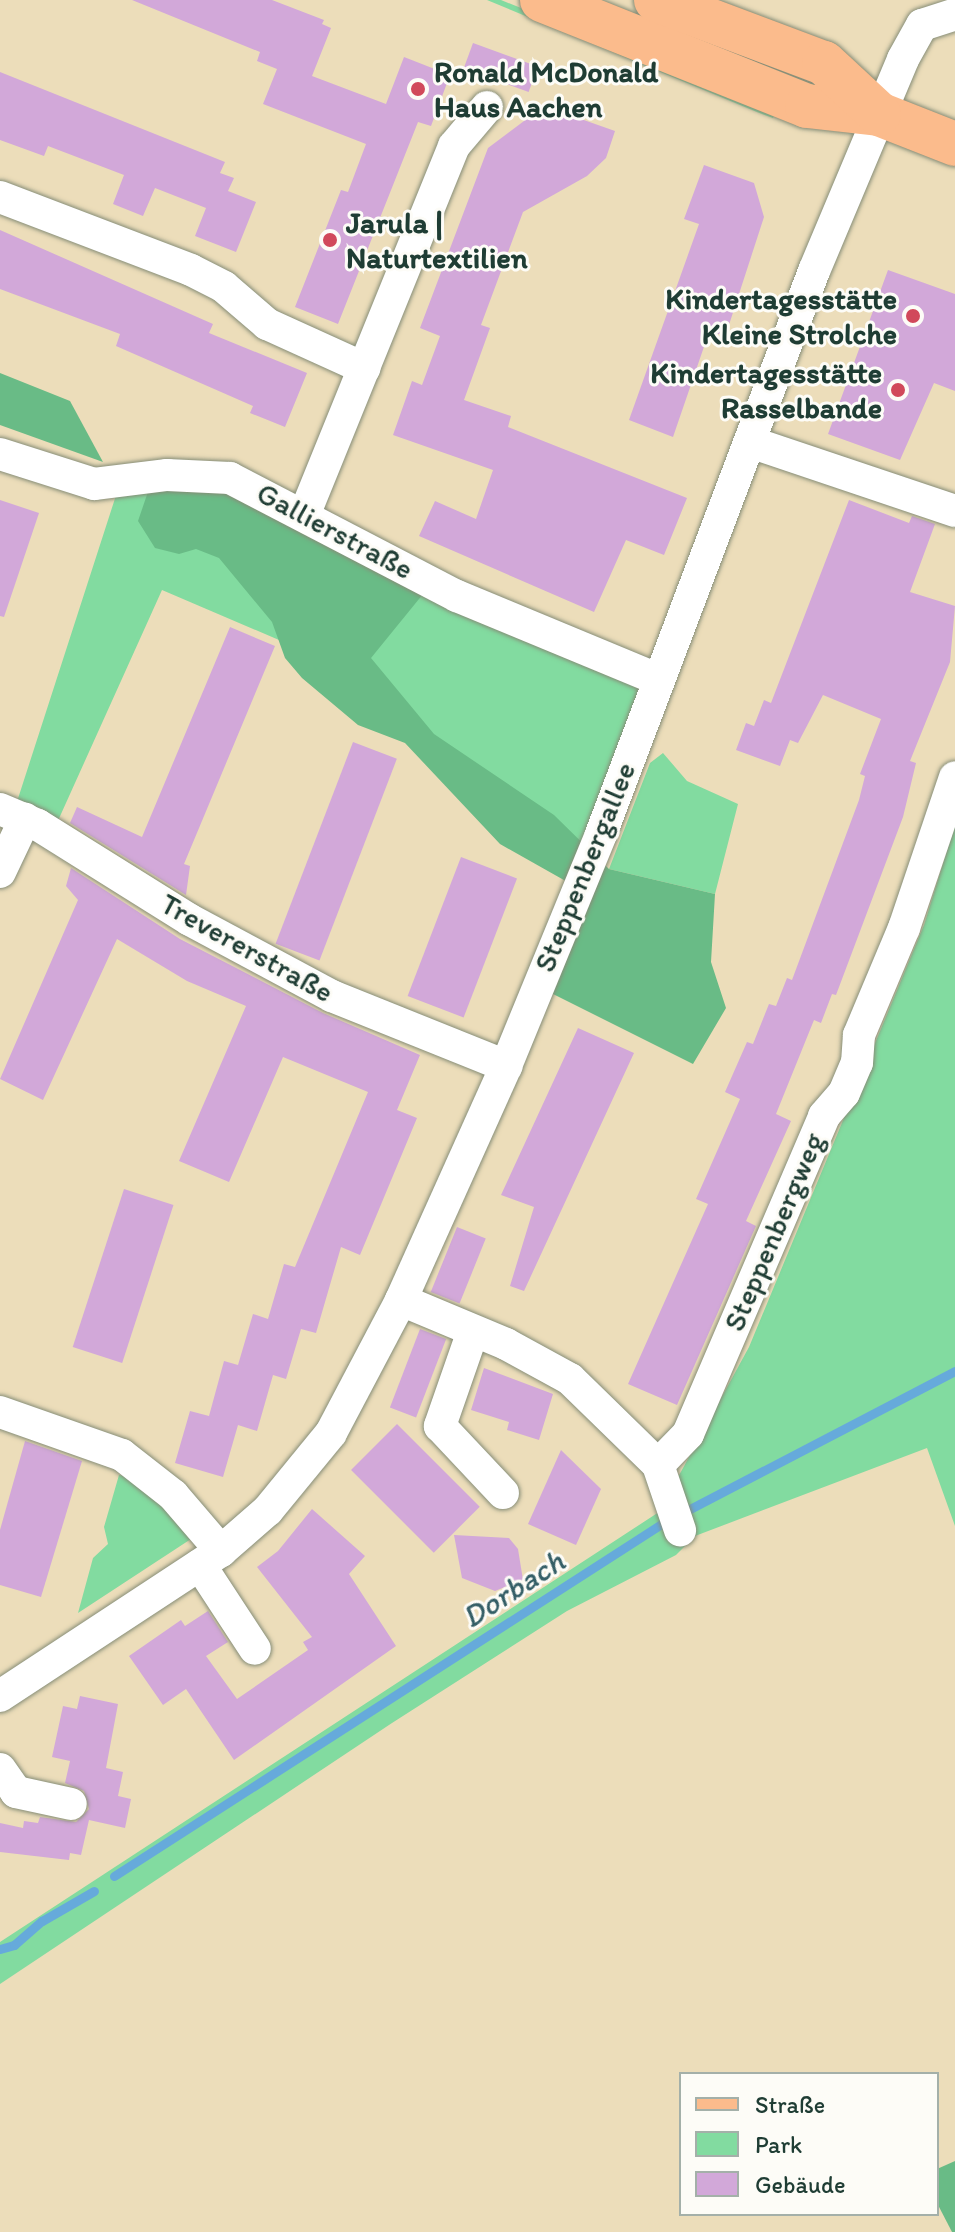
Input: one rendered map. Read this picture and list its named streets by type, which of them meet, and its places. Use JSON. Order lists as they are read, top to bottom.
{
  "streets": {
    "street": [
      "Gallierstraße",
      "Steppenbergallee",
      "Trevererstraße",
      "Steppenbergweg"
    ]
  },
  "crossings": [
    ["Gallierstraße", "Steppenbergallee"],
    ["Steppenbergallee", "Trevererstraße"]
  ],
  "water": ["Dorbach"],
  "places": [
    "Ronald McDonald Haus Aachen",
    "Jarula | Naturtextilien",
    "Kindertagesstätte Kleine Strolche",
    "Kindertagesstätte Rasselbande"
  ],
  "legend": ["Straße", "Park", "Gebäude"]
}
